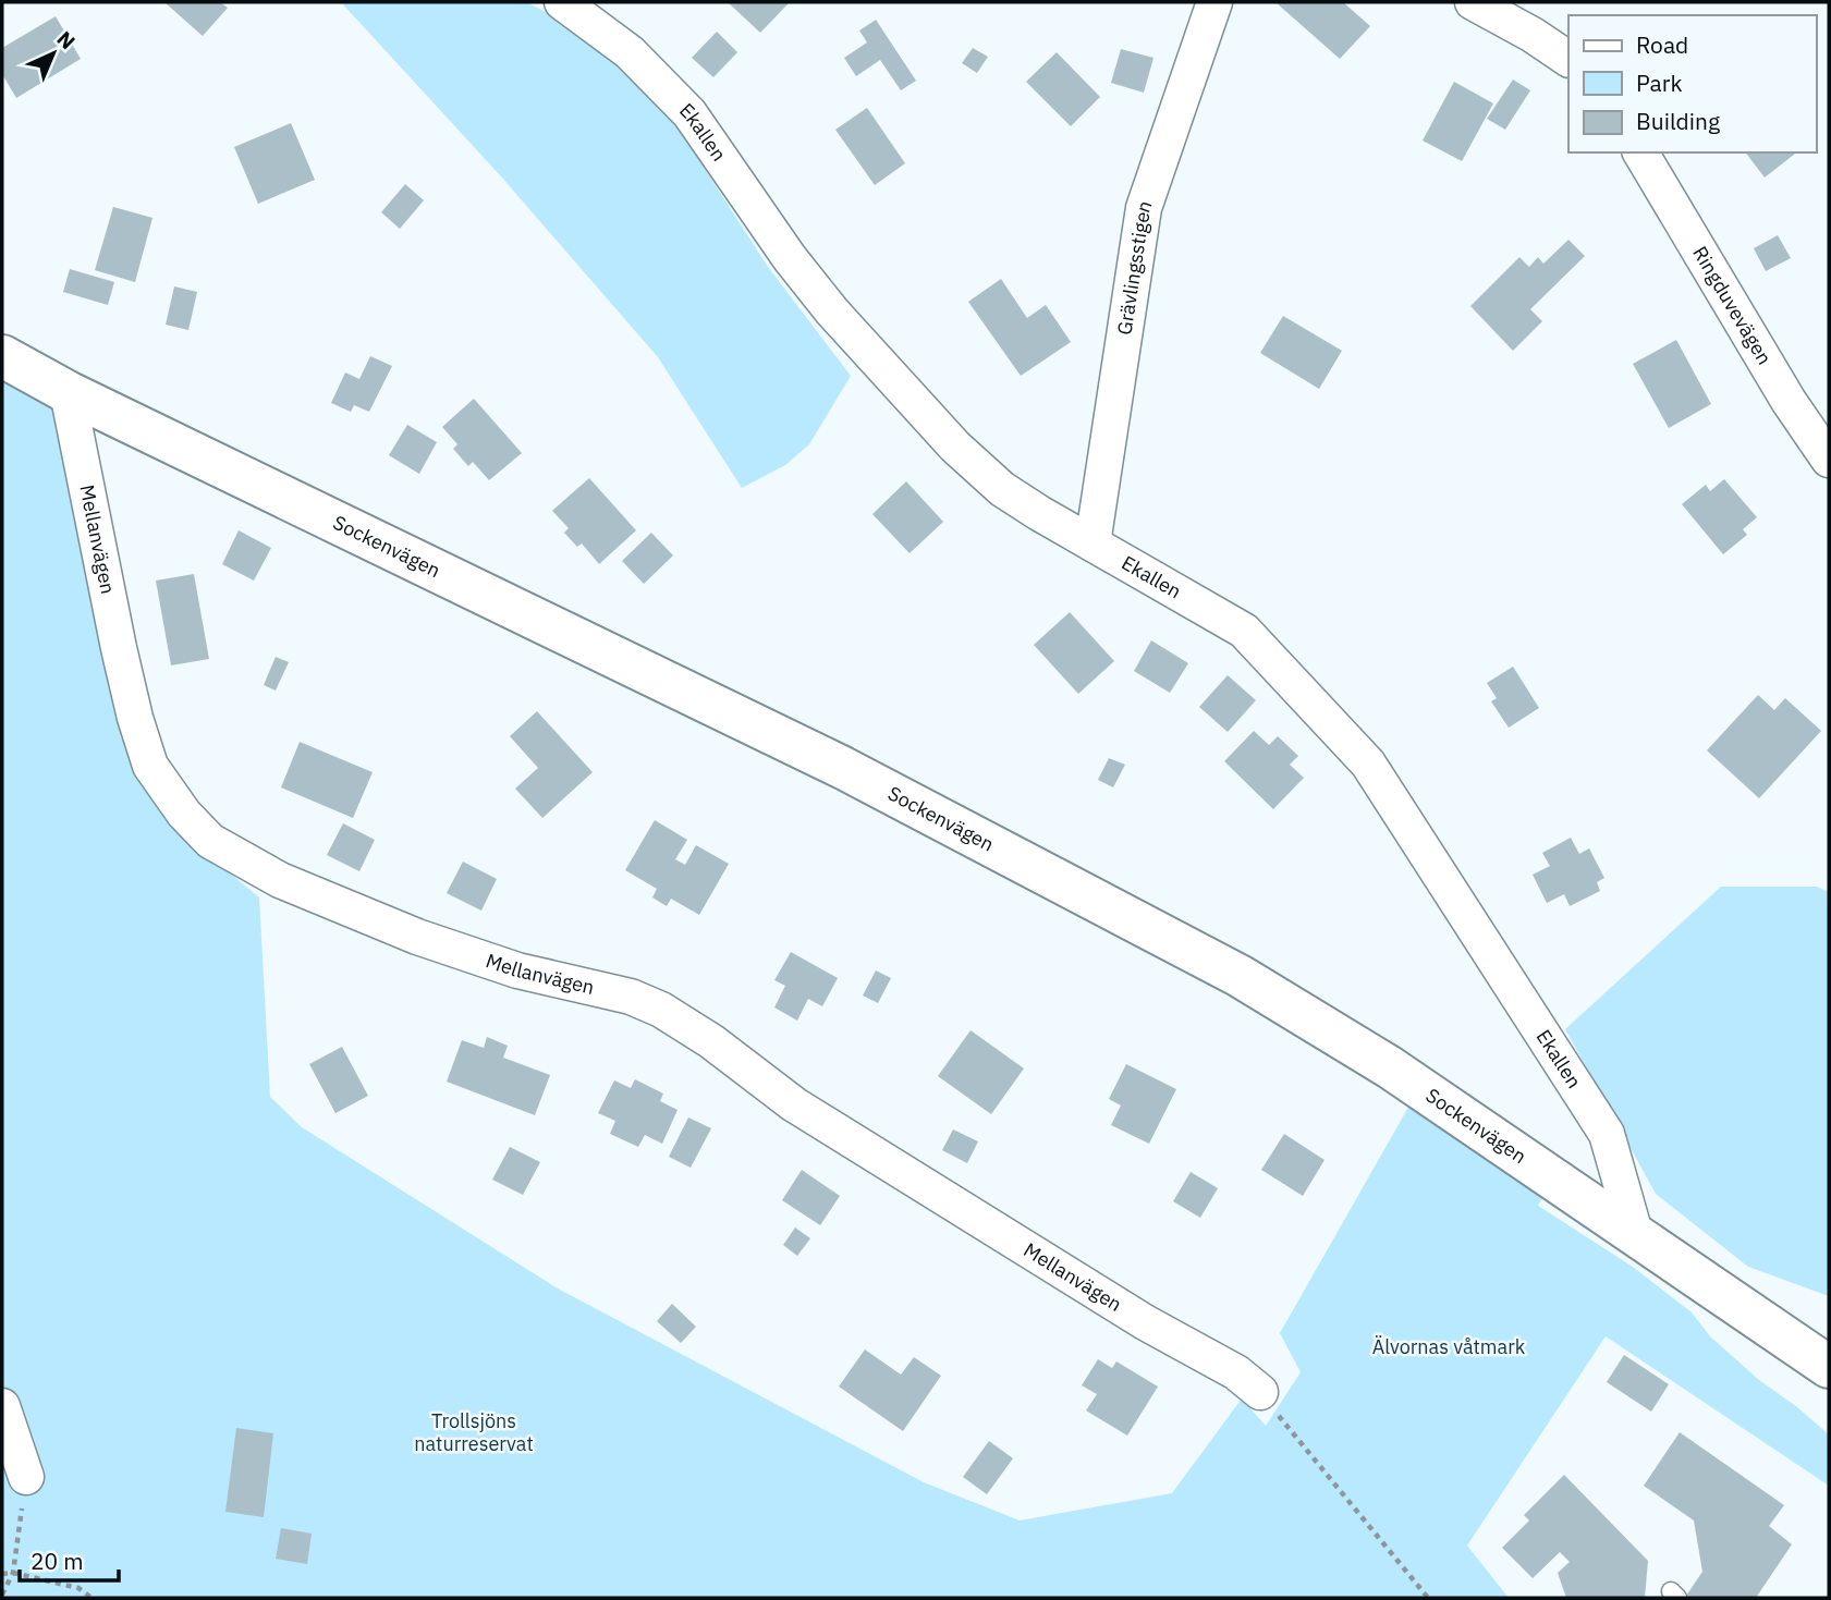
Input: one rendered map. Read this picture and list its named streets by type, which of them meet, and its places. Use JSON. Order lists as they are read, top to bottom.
{
  "streets": {
    "street": [
      "Ekallen",
      "Grävlingsstigen",
      "Ringduvevägen",
      "Mellanvägen",
      "Sockenvägen"
    ]
  },
  "crossings": [
    ["Ekallen", "Grävlingsstigen"],
    ["Ekallen", "Sockenvägen"],
    ["Mellanvägen", "Sockenvägen"]
  ],
  "parks": ["Älvornas våtmark", "Trollsjöns naturreservat"],
  "legend": ["Road", "Park", "Building"],
  "scale_bar": "20 m",
  "north": "top right"
}
